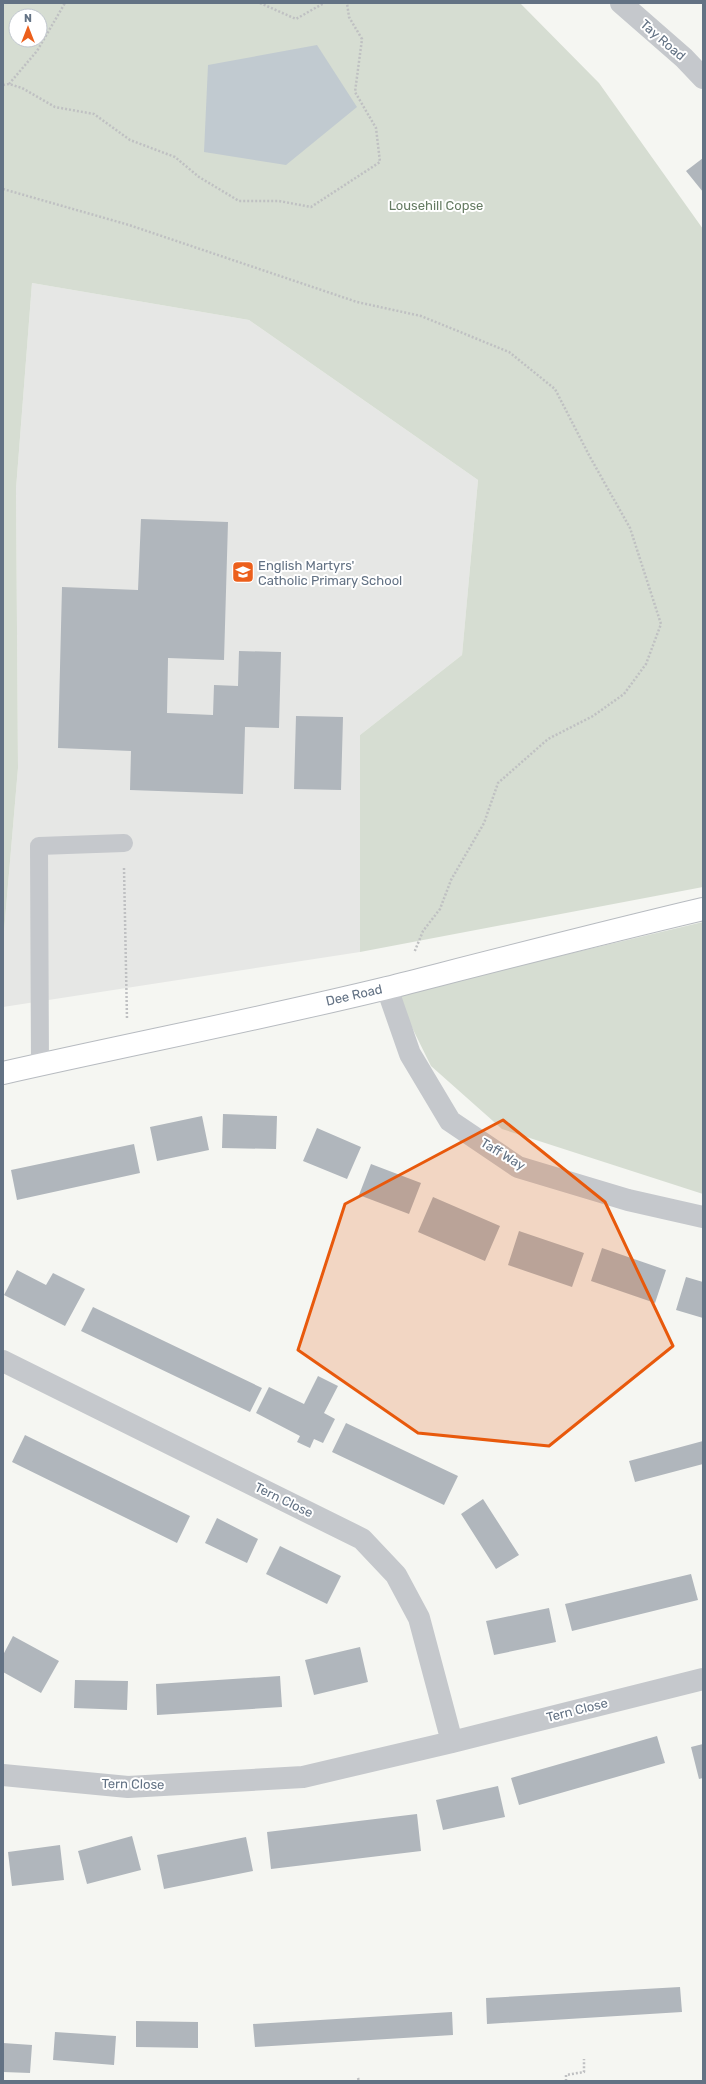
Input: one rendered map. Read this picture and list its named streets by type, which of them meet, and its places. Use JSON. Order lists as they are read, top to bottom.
{
  "streets": {
    "street": [
      "Tay Road",
      "Dee Road",
      "Taff Way",
      "Tern Close"
    ]
  },
  "crossings": [
    ["Dee Road", "Taff Way"]
  ],
  "parks": ["Lousehill Copse"],
  "places": {
    "school or university": ["English Martyrs' Catholic Primary School"]
  },
  "north": "top"
}
